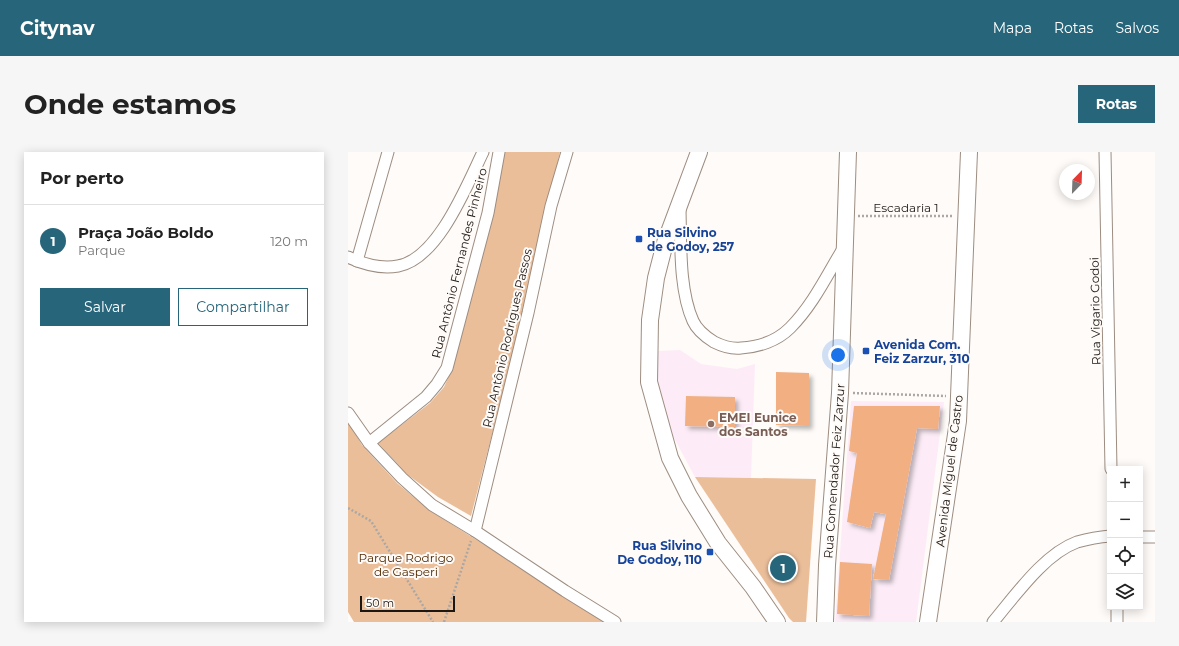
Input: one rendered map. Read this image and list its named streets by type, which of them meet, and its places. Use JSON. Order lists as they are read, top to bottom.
{
  "streets": {
    "main road": ["Rua Comendador Feiz Zarzur", "Avenida Miguel de Castro"],
    "street": ["Rua Antônio Fernandes Pinheiro", "Rua Vigario Godoi", "Rua Antônio Rodrigues Passos"],
    "path": ["Escadaria 1"]
  },
  "crossings": [
    ["Escadaria 1", "Rua Comendador Feiz Zarzur"],
    ["Escadaria 1", "Avenida Miguel de Castro"]
  ],
  "parks": ["Parque Rodrigo de Gasperi"],
  "places": {
    "transit": ["Rua Silvino de Godoy, 257", "Avenida Com. Feiz Zarzur, 310", "Rua Silvino De Godoy, 110"],
    "other": ["EMEI Eunice dos Santos"]
  },
  "scale_bar": "50 m",
  "north": "top right",
  "page": {
    "header": "Citynav",
    "nav": ["Mapa", "Rotas", "Salvos"],
    "buttons": [
      "Rotas",
      ["Salvar", "Compartilhar"]
    ],
    "title": "Onde estamos",
    "heading": "Por perto",
    "list": [
      {
        "mark": "1",
        "name": "Praça João Boldo",
        "note": "Parque",
        "value": "120 m"
      }
    ],
    "map_buttons": ["+", "−"],
    "pins": "1",
    "scale": "50 m"
  }
}
